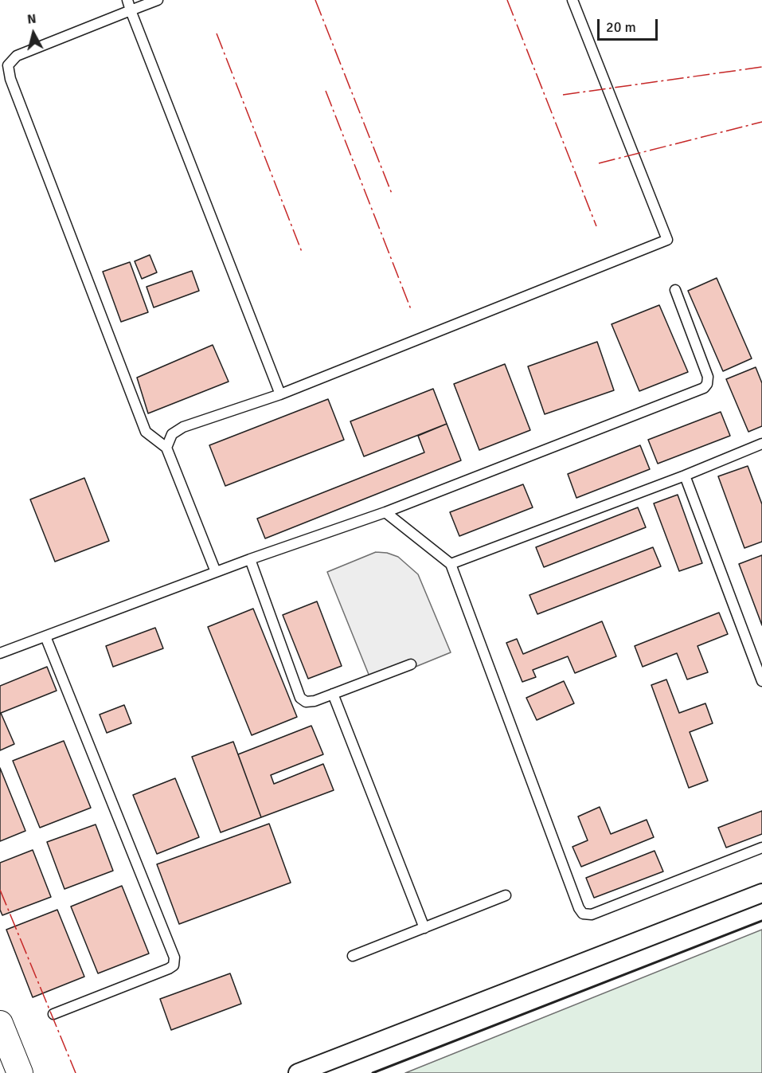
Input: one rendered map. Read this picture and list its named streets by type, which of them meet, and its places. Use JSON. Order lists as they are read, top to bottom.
{
  "scale_bar": "20 m",
  "north": "top"
}
